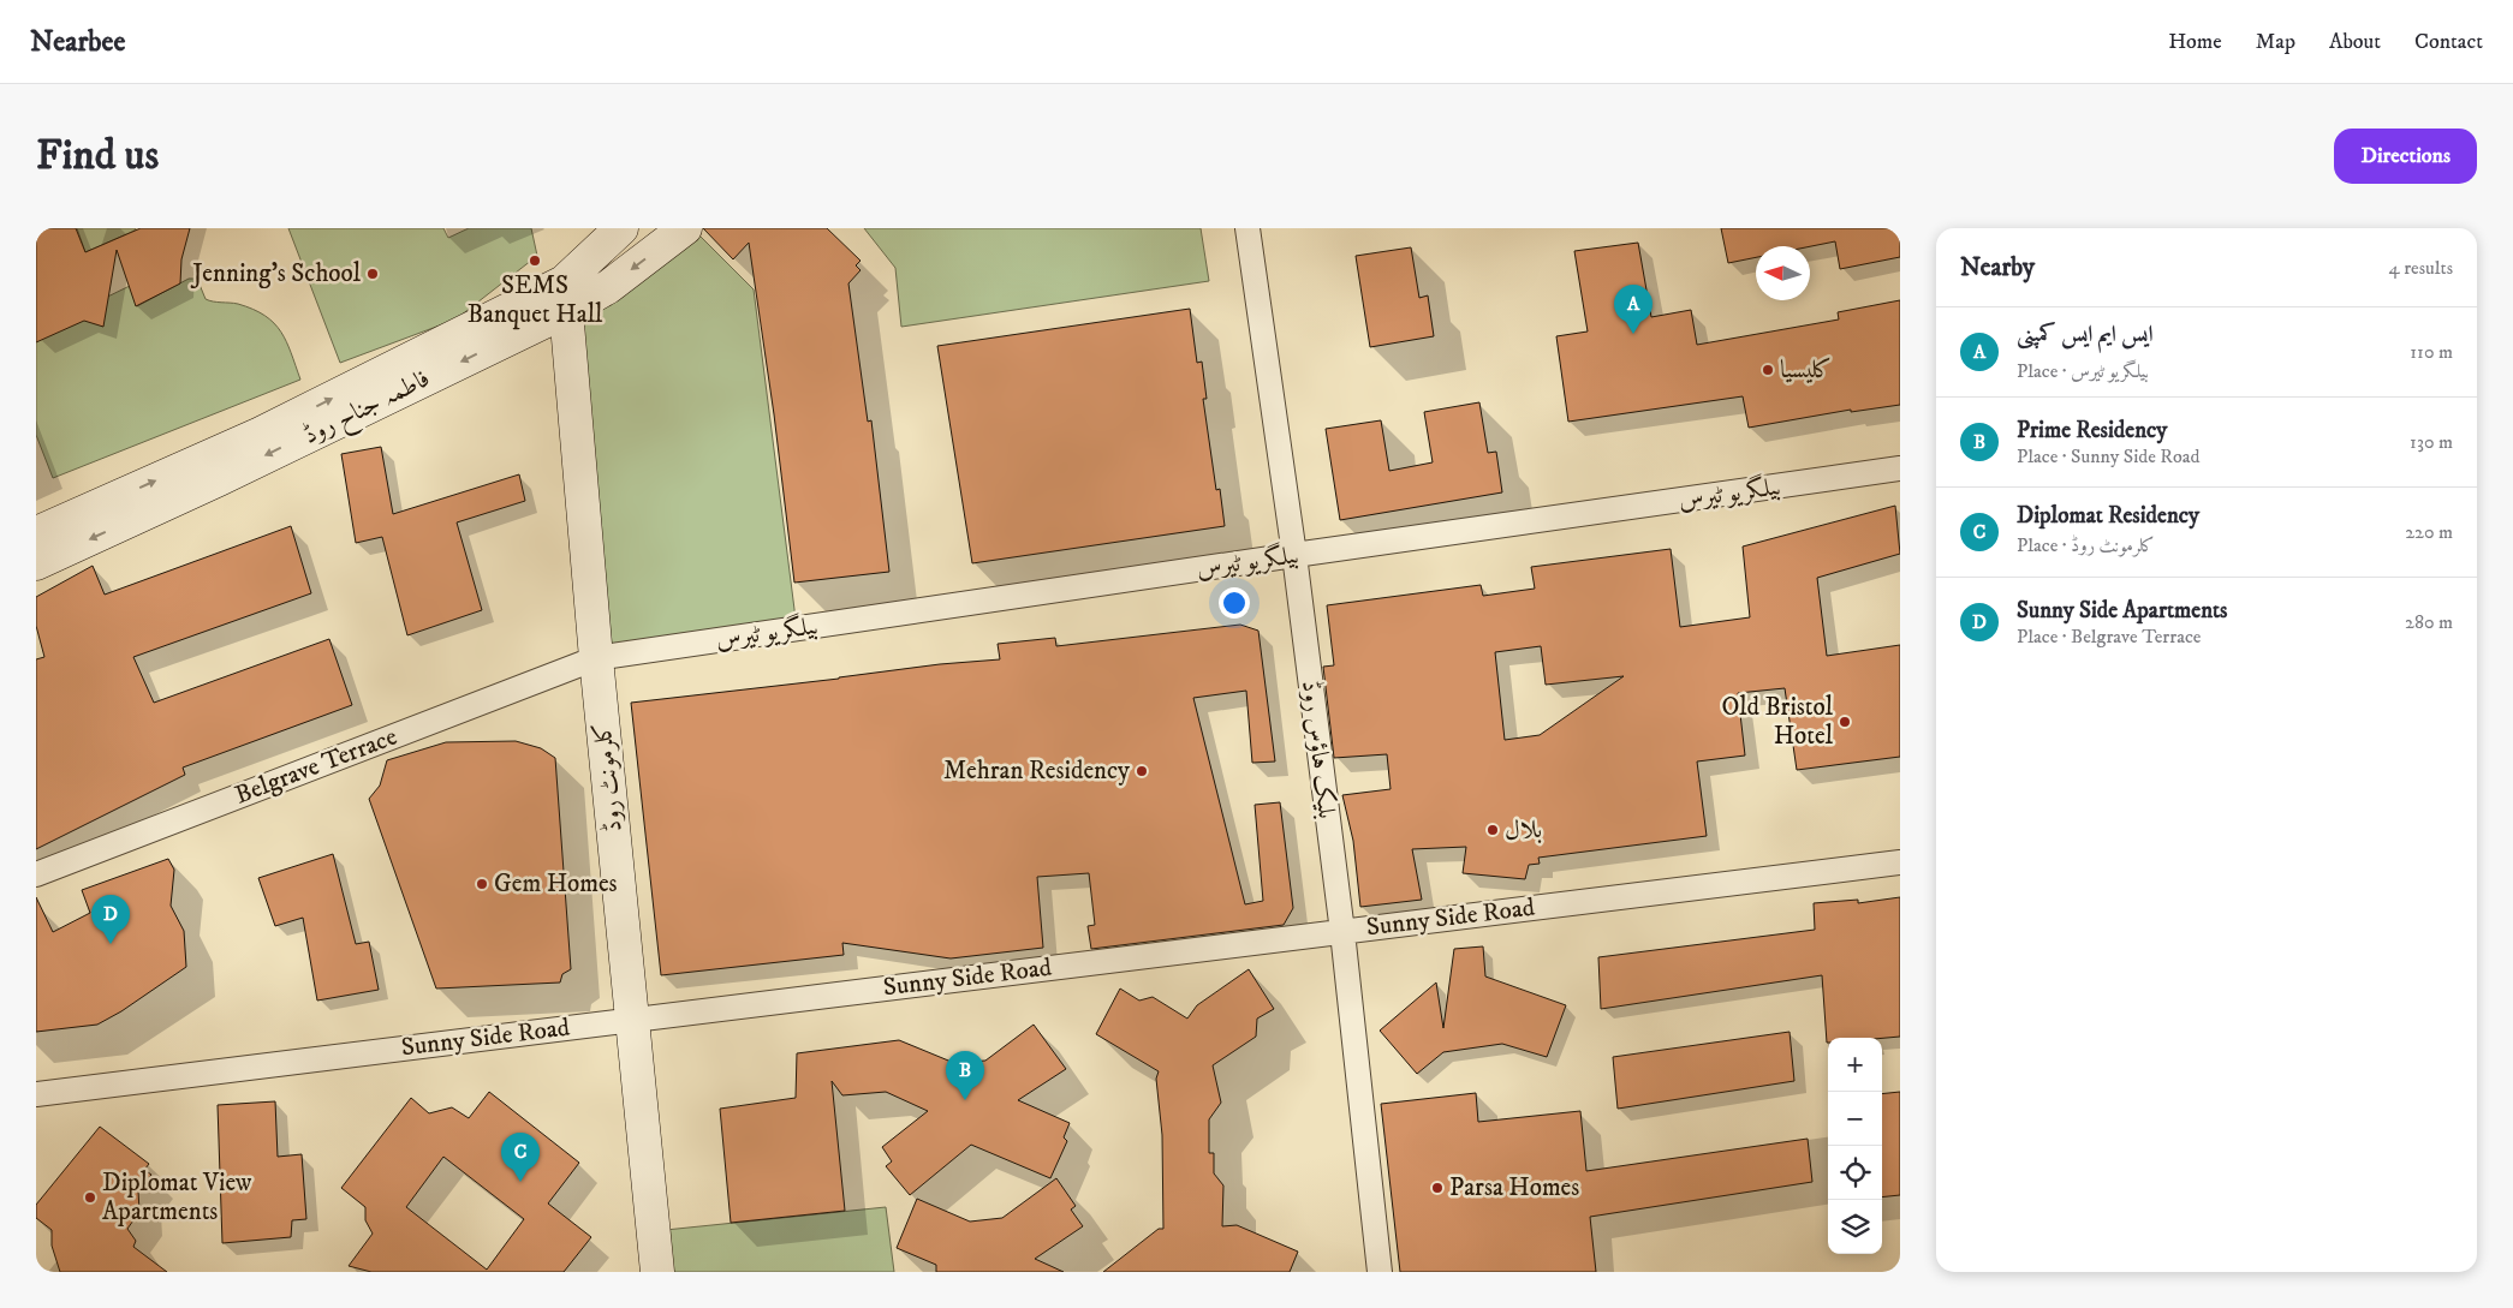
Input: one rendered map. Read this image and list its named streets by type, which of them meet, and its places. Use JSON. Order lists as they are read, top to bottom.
{
  "streets": {
    "main road": ["فاطمہ جناح روڈ", "کلرمونٹ روڈ"],
    "street": [
      "بیلگریو ٹیرس",
      "بلیک ہاؤس روڈ",
      "Belgrave Terrace",
      "Sunny Side Road"
    ]
  },
  "crossings": [
    ["فاطمہ جناح روڈ", "کلرمونٹ روڈ"],
    ["بیلگریو ٹیرس", "بلیک ہاؤس روڈ"],
    ["بیلگریو ٹیرس", "Belgrave Terrace"],
    ["بیلگریو ٹیرس", "کلرمونٹ روڈ"],
    ["بلیک ہاؤس روڈ", "Sunny Side Road"],
    ["Belgrave Terrace", "کلرمونٹ روڈ"],
    ["کلرمونٹ روڈ", "Sunny Side Road"]
  ],
  "places": [
    "SEMS Banquet Hall",
    "Jenning's School",
    "کلیسیا",
    "Old Bristol Hotel",
    "Mehran Residency",
    "بلال",
    "Gem Homes",
    "Parsa Homes",
    "Diplomat View Apartments"
  ],
  "north": "left",
  "page": {
    "header": "Nearbee",
    "nav": [
      "Home",
      "Map",
      "About",
      "Contact"
    ],
    "buttons": "Directions",
    "title": "Find us",
    "heading": ["Nearby", "4 results"],
    "pins": [
      "A",
      "D",
      "B",
      "C"
    ],
    "list": [
      {
        "mark": "A",
        "name": "ایس ایم ایس کمپنی",
        "note": "Place · بیلگریو ٹیرس",
        "value": "110 m"
      },
      {
        "mark": "B",
        "name": "Prime Residency",
        "note": "Place · Sunny Side Road",
        "value": "130 m"
      },
      {
        "mark": "C",
        "name": "Diplomat Residency",
        "note": "Place · کلرمونٹ روڈ",
        "value": "220 m"
      },
      {
        "mark": "D",
        "name": "Sunny Side Apartments",
        "note": "Place · Belgrave Terrace",
        "value": "280 m"
      }
    ],
    "map_buttons": ["+", "−"]
  }
}
